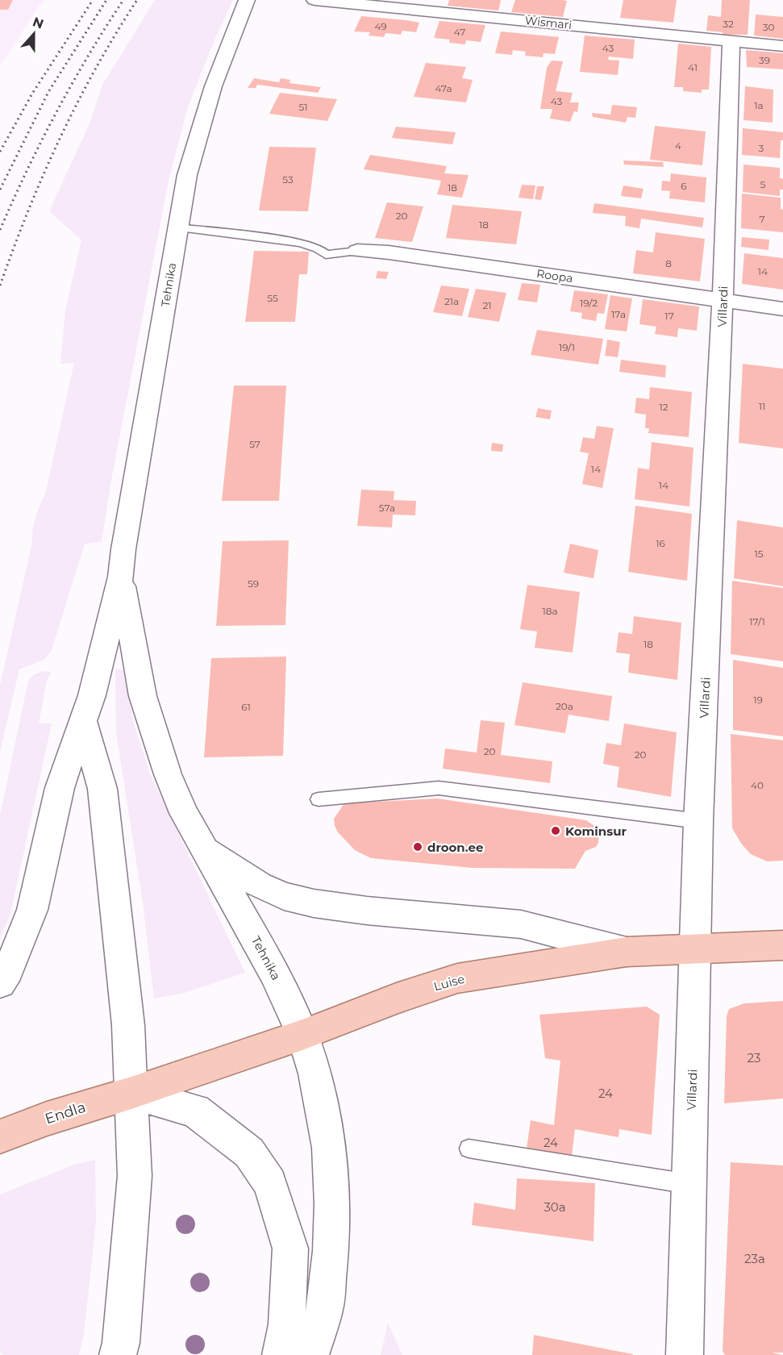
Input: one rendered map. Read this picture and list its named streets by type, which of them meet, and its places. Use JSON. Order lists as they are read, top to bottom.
{
  "streets": {
    "main road": [
      "Wismari",
      "Roopa",
      "Tehnika",
      "Villardi",
      "Luise",
      "Endla"
    ]
  },
  "crossings": [
    ["Wismari", "Villardi"],
    ["Roopa", "Tehnika"],
    ["Roopa", "Villardi"],
    ["Tehnika", "Luise"],
    ["Villardi", "Luise"],
    ["Luise", "Endla"]
  ],
  "places": ["Kominsur", "droon.ee"],
  "house_numbers": [
    "32",
    "49",
    "30",
    "47",
    "43",
    "39",
    "41",
    "47a",
    "43",
    "1a",
    "51",
    "4",
    "3",
    "53",
    "5",
    "6",
    "18",
    "20",
    "7",
    "18",
    "8",
    "14",
    "55",
    "21a",
    "19/2",
    "21",
    "17a",
    "17",
    "19/1",
    "11",
    "12",
    "57",
    "14",
    "14",
    "57a",
    "16",
    "15",
    "59",
    "18a",
    "17/1",
    "18",
    "19",
    "20a",
    "61",
    "20",
    "20",
    "40",
    "23",
    "24",
    "24",
    "30a",
    "23a"
  ],
  "north": "top"
}
